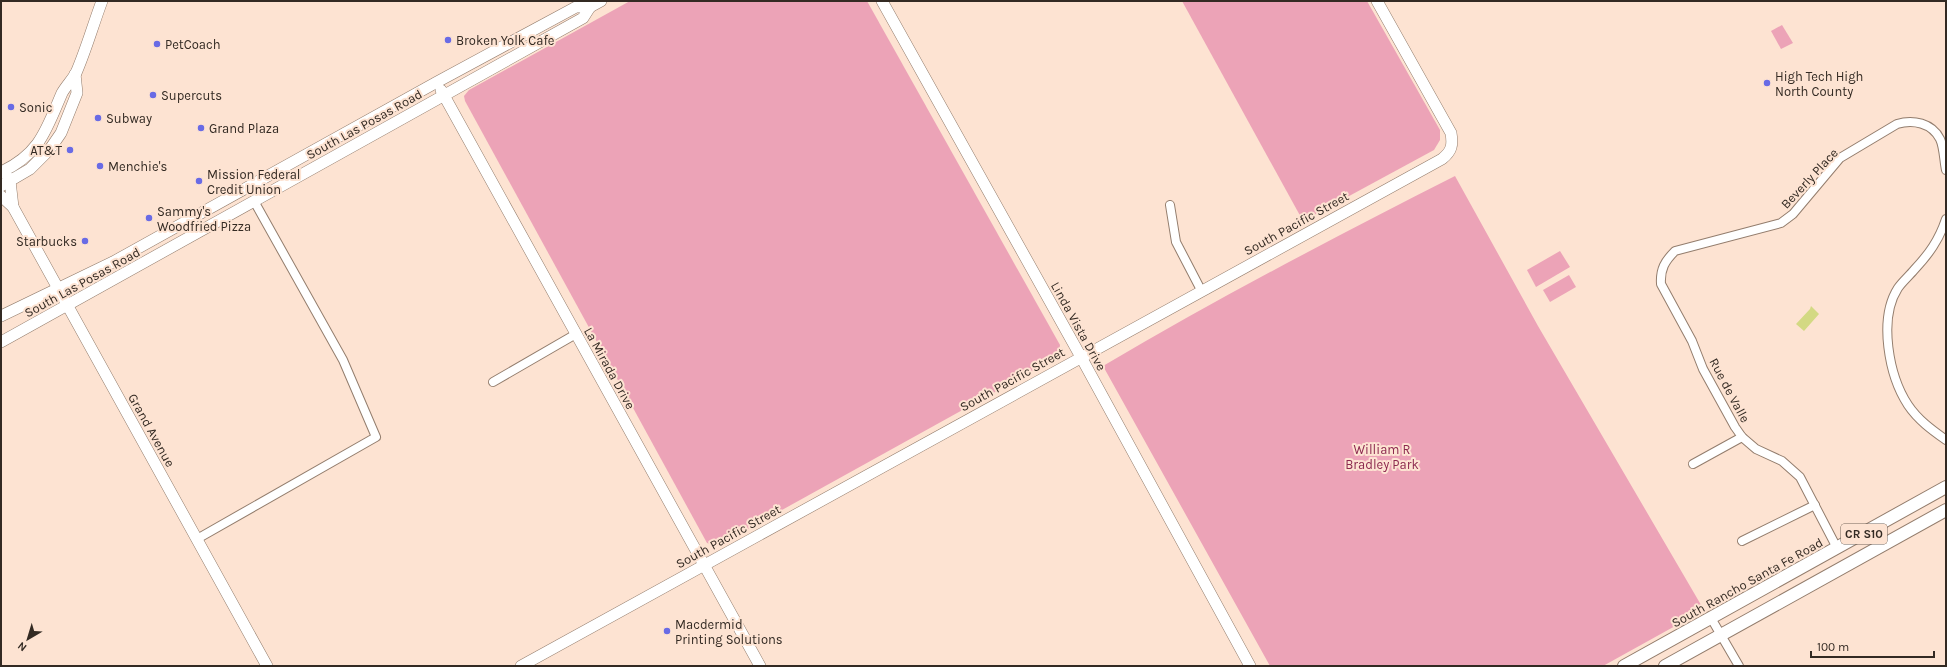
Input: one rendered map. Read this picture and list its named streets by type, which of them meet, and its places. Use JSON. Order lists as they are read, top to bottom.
{
  "streets": {
    "main road": [
      "South Las Posas Road",
      "South Pacific Street",
      "Linda Vista Drive",
      "La Mirada Drive",
      "Grand Avenue",
      "CR S10",
      "South Rancho Santa Fe Road"
    ],
    "street": ["Beverly Place", "Rue de Valle"]
  },
  "crossings": [
    ["South Las Posas Road", "La Mirada Drive"],
    ["South Las Posas Road", "Grand Avenue"],
    ["Beverly Place", "Rue de Valle"],
    ["South Pacific Street", "Linda Vista Drive"],
    ["South Pacific Street", "La Mirada Drive"],
    ["Rue de Valle", "South Rancho Santa Fe Road"]
  ],
  "parks": ["William R Bradley Park"],
  "places": [
    "Broken Yolk Cafe",
    "PetCoach",
    "High Tech High North County",
    "Supercuts",
    "Sonic",
    "Subway",
    "Grand Plaza",
    "AT&T",
    "Menchie's",
    "Mission Federal Credit Union",
    "Sammy's Woodfried Pizza",
    "Starbucks",
    "Macdermid Printing Solutions"
  ],
  "scale_bar": "100 m",
  "north": "bottom left"
}
